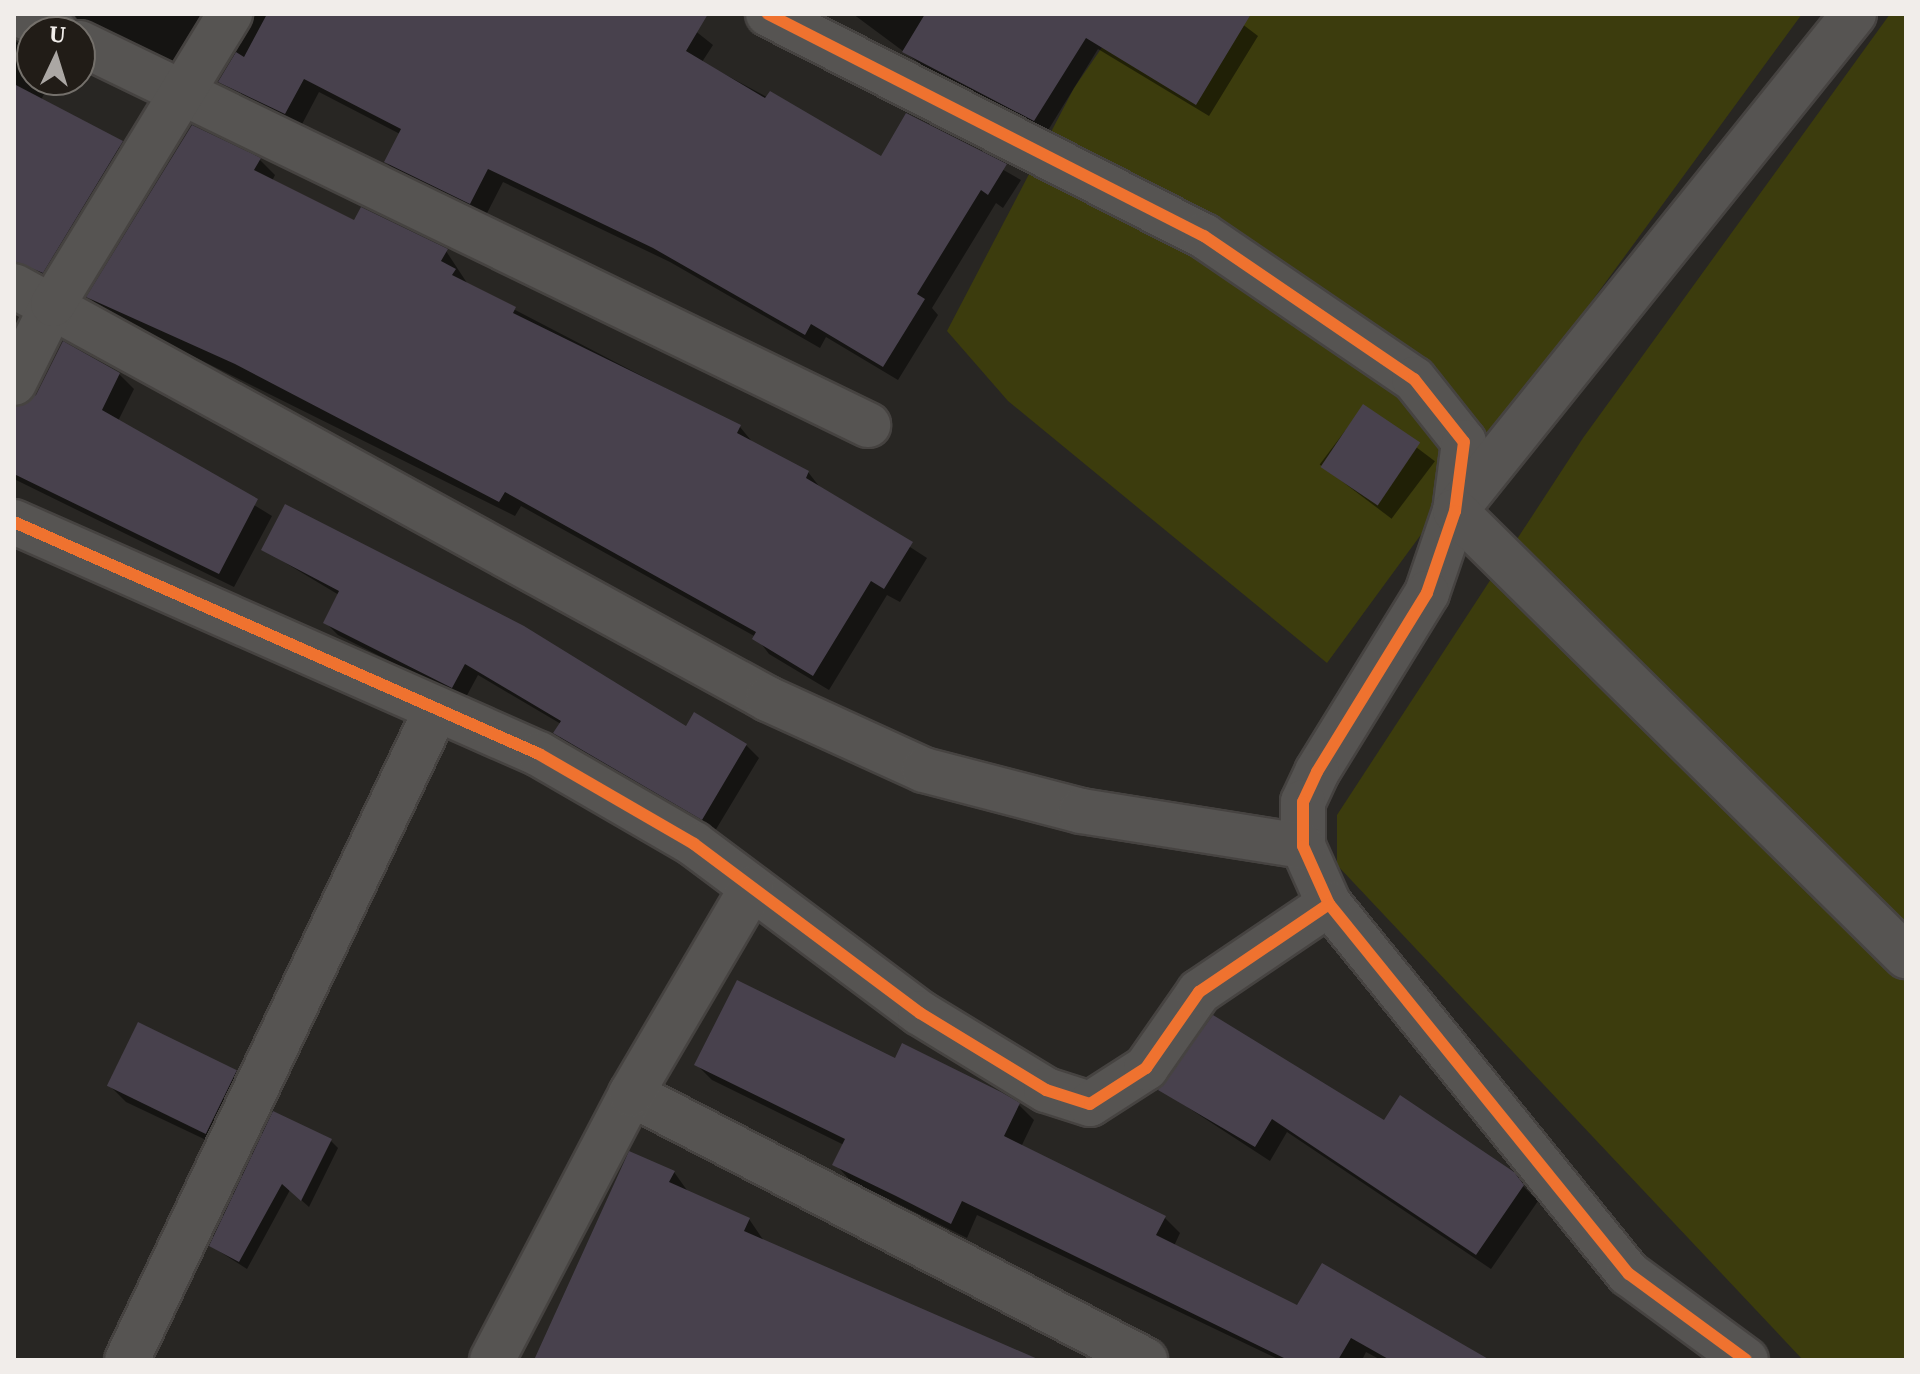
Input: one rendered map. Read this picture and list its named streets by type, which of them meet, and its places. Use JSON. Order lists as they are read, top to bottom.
{
  "north": "top"
}
